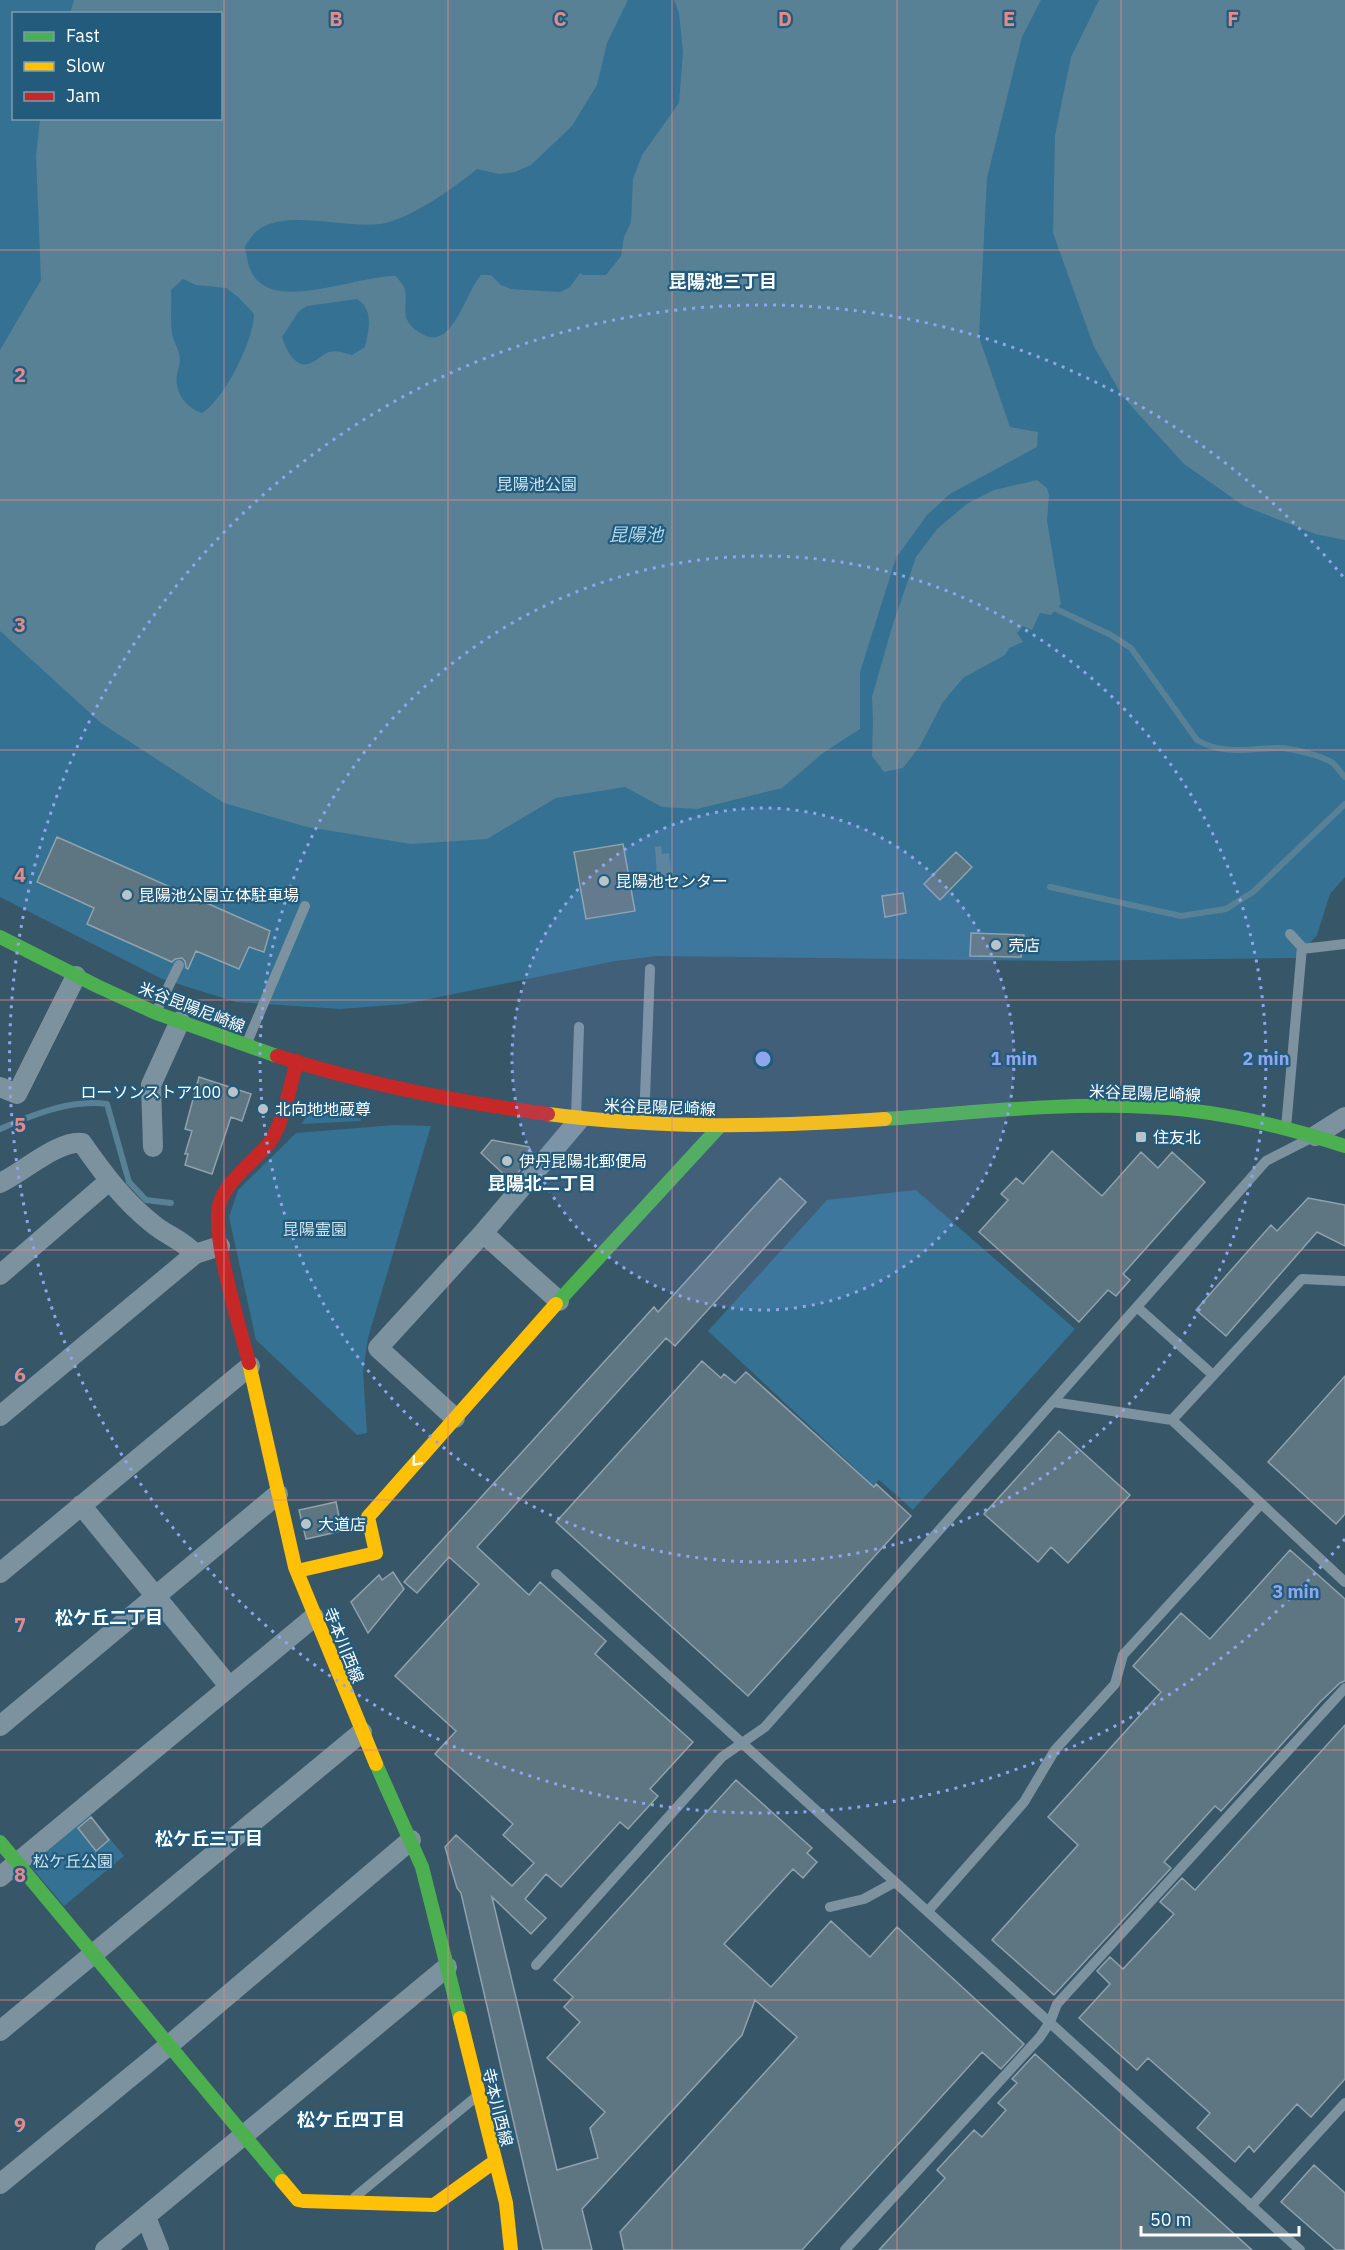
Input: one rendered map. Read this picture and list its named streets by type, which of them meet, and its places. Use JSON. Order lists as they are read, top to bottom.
{
  "streets": {
    "main road": ["米谷昆陽尼崎線", "寺本川西線"]
  },
  "crossings": [
    ["米谷昆陽尼崎線", "寺本川西線"]
  ],
  "districts": [
    "昆陽池三丁目",
    "昆陽北二丁目",
    "松ケ丘二丁目",
    "松ケ丘三丁目",
    "松ケ丘四丁目"
  ],
  "water": ["昆陽池"],
  "parks": ["昆陽池公園", "昆陽霊園", "松ケ丘公園"],
  "places": {
    "other": [
      "昆陽池センター",
      "昆陽池公園立体駐車場",
      "売店",
      "ローソンストア100",
      "北向地地蔵尊",
      "伊丹昆陽北郵便局",
      "大道店"
    ],
    "transit": ["住友北"]
  },
  "legend": ["Fast", "Slow", "Jam"],
  "scale_bar": "50 m",
  "grid": {
    "columns": [
      "B",
      "C",
      "D",
      "E",
      "F"
    ],
    "rows": [
      "2",
      "3",
      "4",
      "5",
      "6",
      "7",
      "8",
      "9"
    ]
  },
  "rings": ["1 min", "2 min", "3 min"]
}
